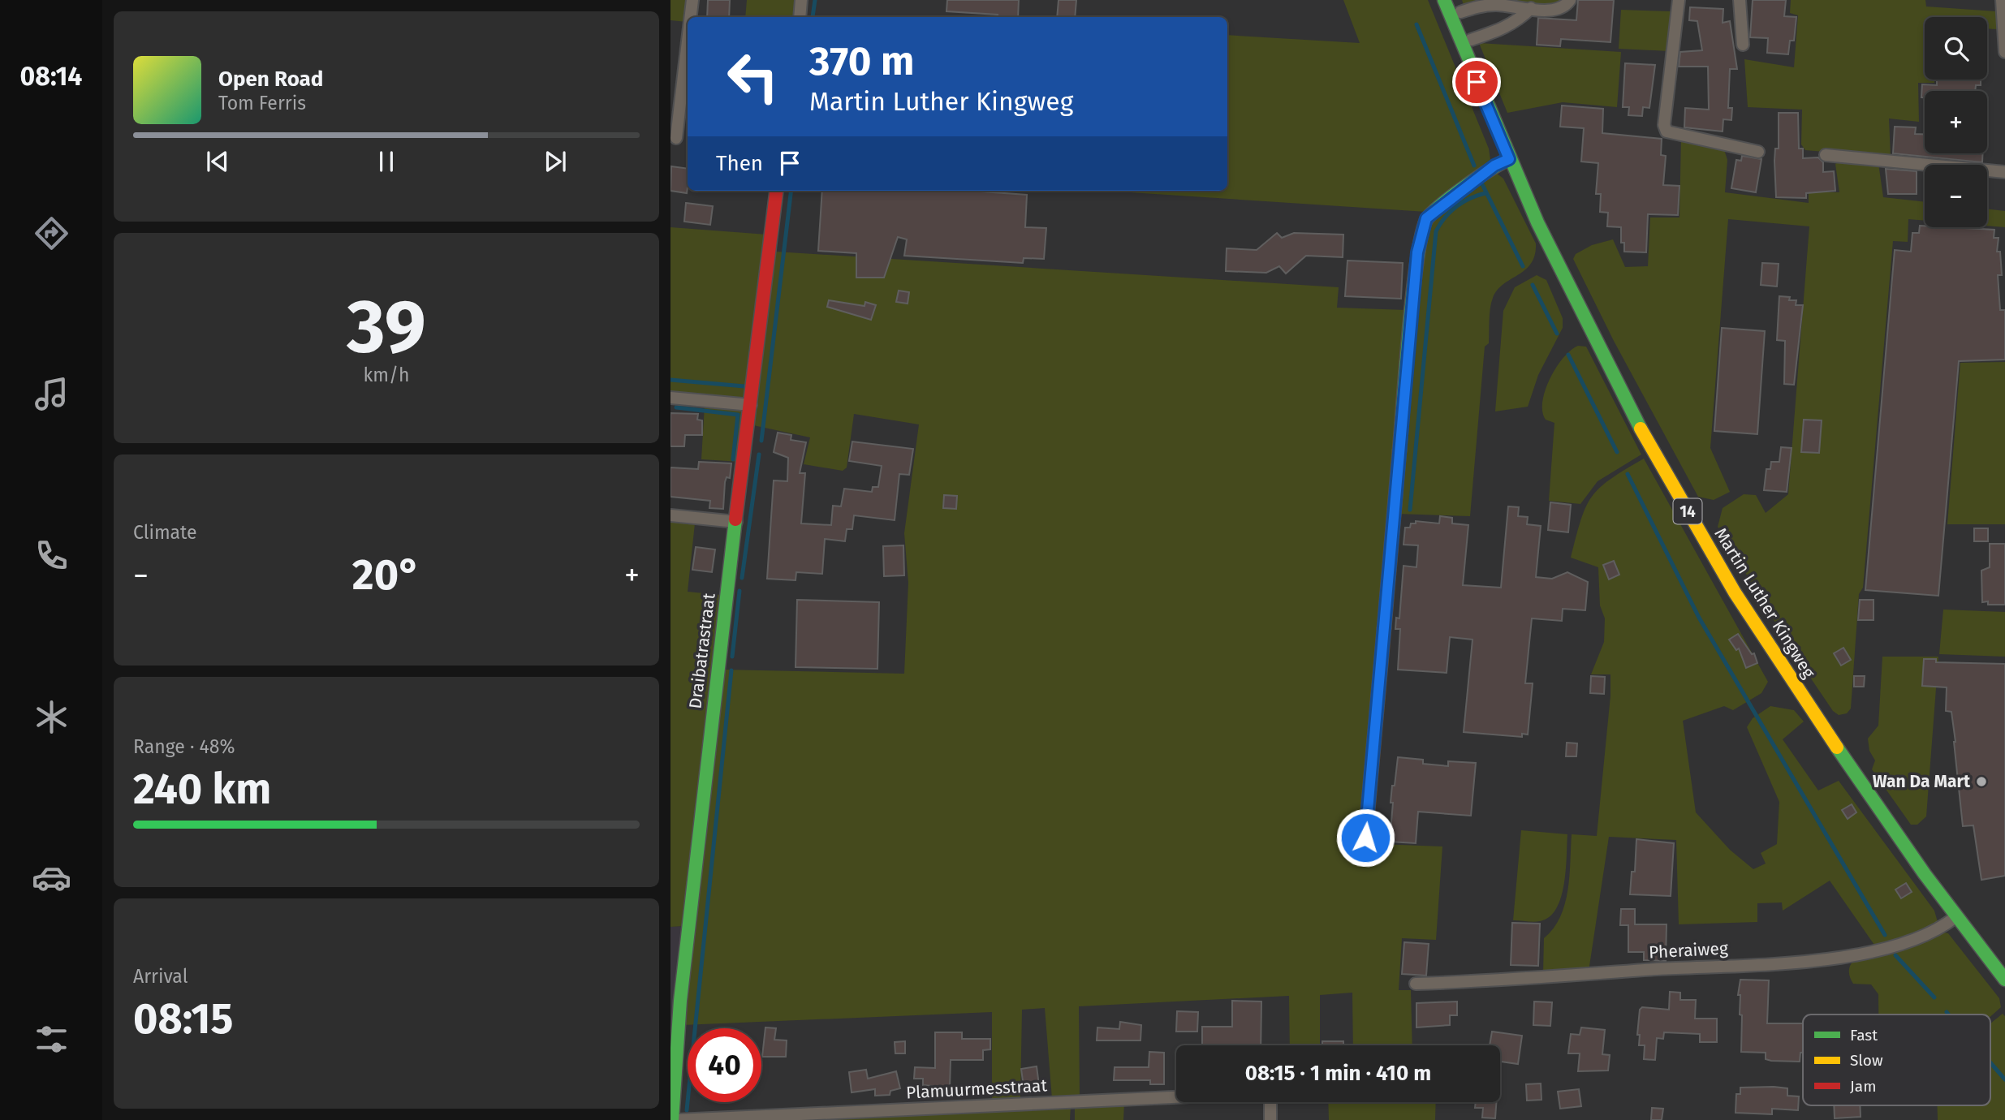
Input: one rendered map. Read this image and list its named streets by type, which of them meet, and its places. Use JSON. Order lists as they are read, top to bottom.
{
  "streets": {
    "street": [
      "14",
      "Martin Luther Kingweg",
      "Draibatrastraat",
      "Pheraiweg",
      "Plamuurmesstraat"
    ]
  },
  "crossings": [
    ["Martin Luther Kingweg", "Pheraiweg"]
  ],
  "places": ["Wan Da Mart"],
  "legend": ["Fast", "Slow", "Jam"],
  "page": {
    "tabs": "08:14",
    "map_buttons": ["+", "−"],
    "turn": ["370 m", "Martin Luther Kingweg"],
    "song": ["Open Road", "Tom Ferris"],
    "then": "Then",
    "tile": [
      ["39", "km/h"],
      "Climate",
      ["Range · 48%", "240 km"],
      ["Arrival", "08:15"]
    ],
    "heat": ["−", "20°", "+"],
    "limit": "40",
    "trip": "08:15 · 1 min · 410 m"
  }
}
